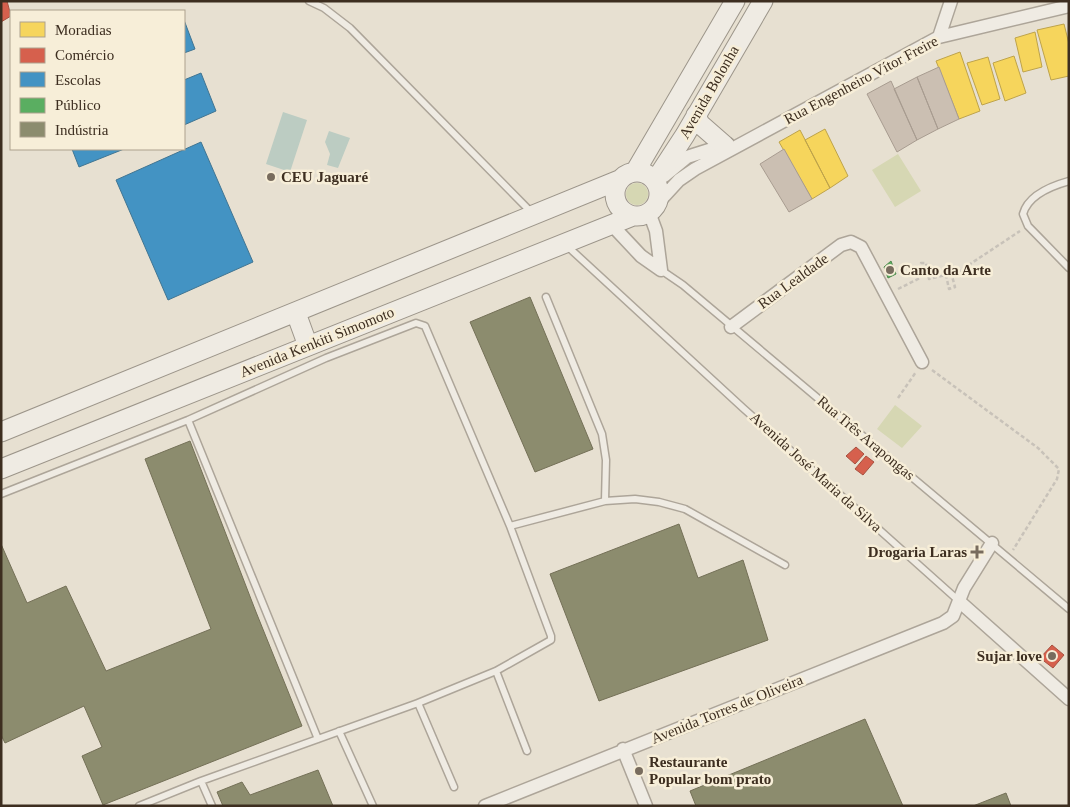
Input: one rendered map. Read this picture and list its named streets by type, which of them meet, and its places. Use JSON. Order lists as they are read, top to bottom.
{
  "streets": {
    "main road": ["Avenida Bolonha", "Avenida Kenkiti Simomoto"],
    "street": [
      "Rua Engenheiro Vítor Freire",
      "Rua Lealdade",
      "Avenida José Maria da Silva",
      "Avenida Torres de Oliveira"
    ],
    "lane": ["Rua Três Arapongas"]
  },
  "crossings": [
    ["Rua Engenheiro Vítor Freire", "Avenida Bolonha"],
    ["Rua Engenheiro Vítor Freire", "Avenida Kenkiti Simomoto"],
    ["Avenida Bolonha", "Avenida Kenkiti Simomoto"],
    ["Rua Lealdade", "Rua Três Arapongas"],
    ["Avenida Kenkiti Simomoto", "Avenida José Maria da Silva"],
    ["Rua Três Arapongas", "Avenida Torres de Oliveira"],
    ["Avenida José Maria da Silva", "Avenida Torres de Oliveira"]
  ],
  "places": {
    "other": [
      "CEU Jaguaré",
      "Canto da Arte",
      "Sujar love",
      "Restaurante Popular bom prato"
    ],
    "health": ["Drogaria Laras"]
  },
  "legend": [
    "Moradias",
    "Comércio",
    "Escolas",
    "Público",
    "Indústria"
  ]
}
